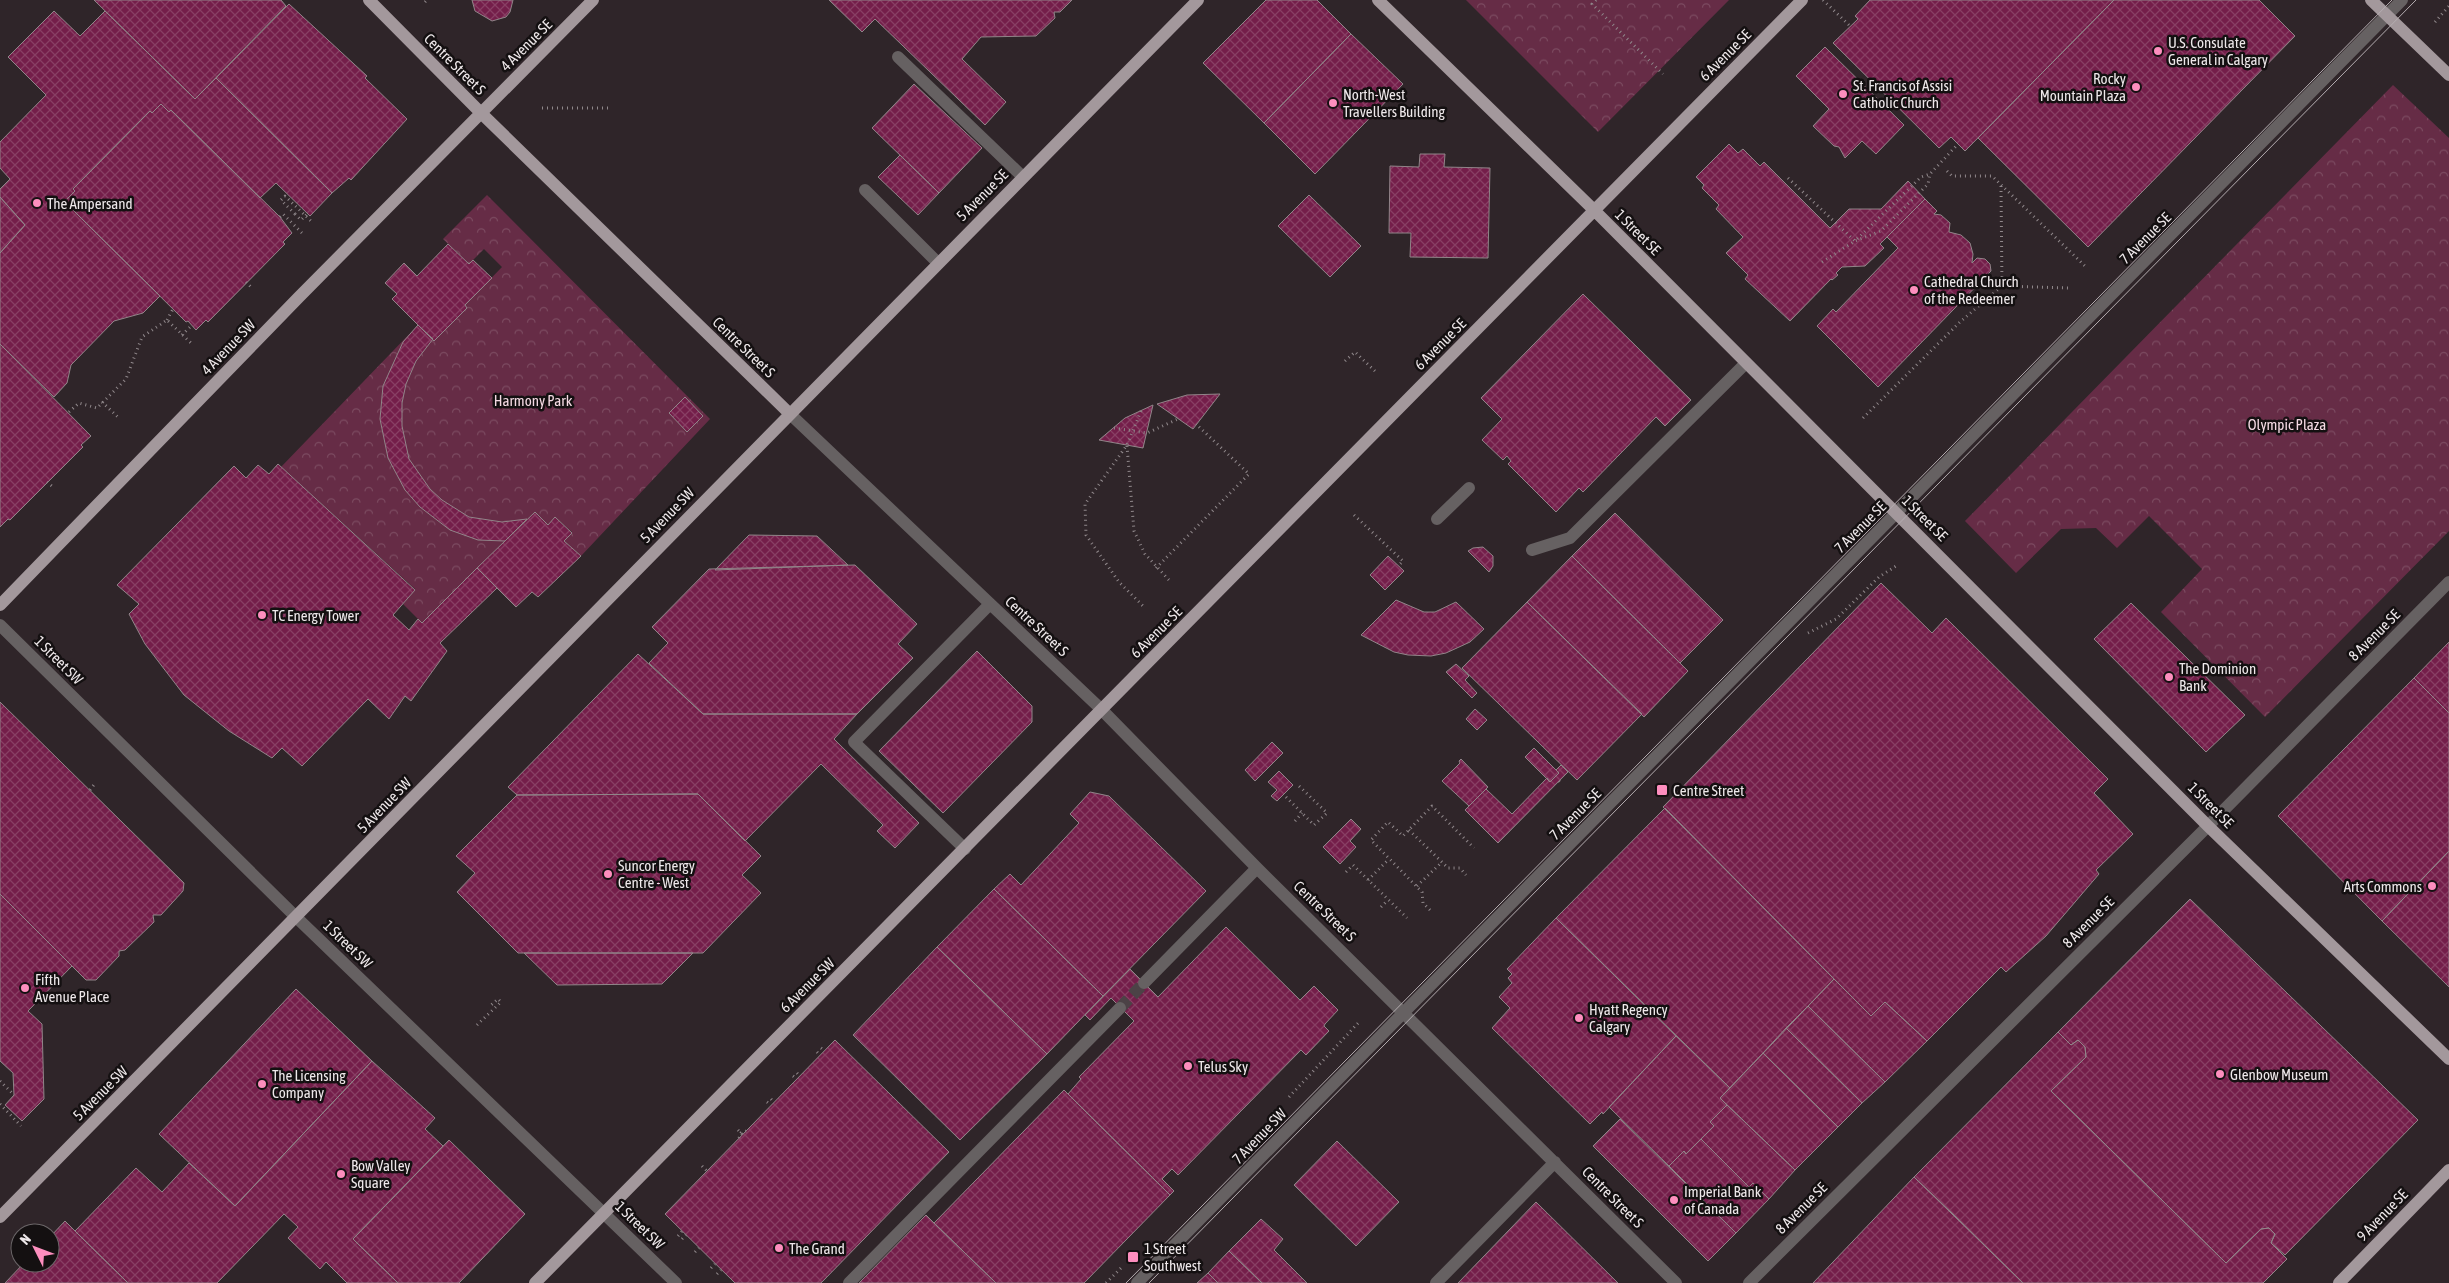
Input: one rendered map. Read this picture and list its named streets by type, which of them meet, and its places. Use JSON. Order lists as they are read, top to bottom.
{
  "streets": {
    "main road": [
      "4 Avenue SE",
      "6 Avenue SE",
      "Centre Street S",
      "5 Avenue SE",
      "1 Street SE",
      "4 Avenue SW",
      "5 Avenue SW",
      "6 Avenue SW",
      "9 Avenue SE"
    ],
    "street": [
      "7 Avenue SE",
      "8 Avenue SE",
      "1 Street SW",
      "7 Avenue SW"
    ]
  },
  "crossings": [
    ["4 Avenue SE", "Centre Street S"],
    ["4 Avenue SE", "4 Avenue SW"],
    ["6 Avenue SE", "Centre Street S"],
    ["6 Avenue SE", "1 Street SE"],
    ["6 Avenue SE", "6 Avenue SW"],
    ["Centre Street S", "5 Avenue SE"],
    ["Centre Street S", "7 Avenue SE"],
    ["Centre Street S", "4 Avenue SW"],
    ["Centre Street S", "5 Avenue SW"],
    ["Centre Street S", "6 Avenue SW"],
    ["Centre Street S", "7 Avenue SW"],
    ["5 Avenue SE", "5 Avenue SW"],
    ["1 Street SE", "7 Avenue SE"],
    ["1 Street SE", "8 Avenue SE"],
    ["7 Avenue SE", "7 Avenue SW"],
    ["5 Avenue SW", "1 Street SW"],
    ["1 Street SW", "6 Avenue SW"]
  ],
  "parks": ["Harmony Park", "Olympic Plaza"],
  "places": {
    "other": [
      "U.S. Consulate General in Calgary",
      "Rocky Mountain Plaza",
      "St. Francis of Assisi Catholic Church",
      "North-West Travellers Building",
      "The Ampersand",
      "Cathedral Church of the Redeemer",
      "TC Energy Tower",
      "The Dominion Bank",
      "Suncor Energy Centre - West",
      "Arts Commons",
      "Fifth Avenue Place",
      "Hyatt Regency Calgary",
      "Telus Sky",
      "Glenbow Museum",
      "The Licensing Company",
      "Bow Valley Square",
      "Imperial Bank of Canada",
      "The Grand"
    ],
    "transit": ["Centre Street", "1 Street Southwest"]
  },
  "north": "top left"
}
